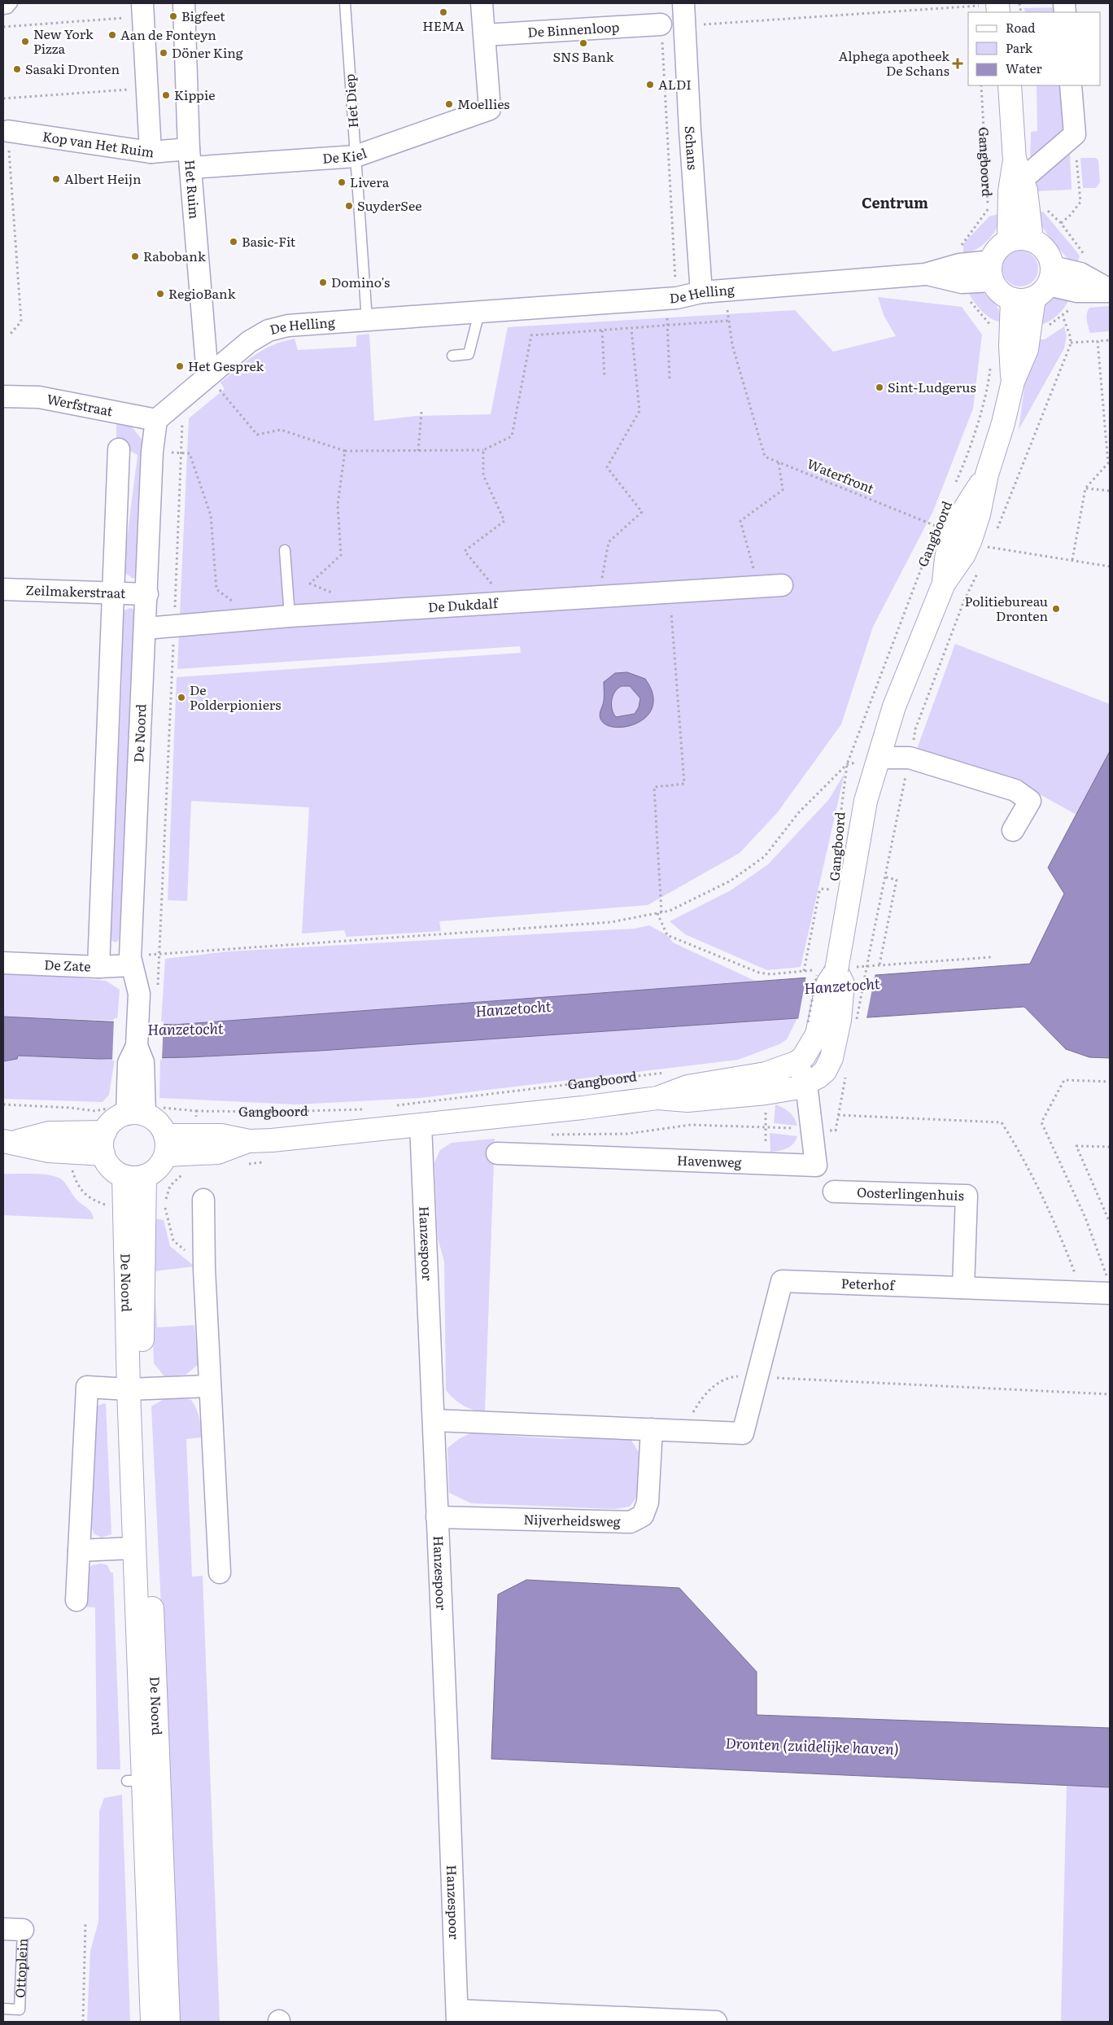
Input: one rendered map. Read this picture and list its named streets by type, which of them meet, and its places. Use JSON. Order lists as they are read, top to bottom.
{
  "streets": {
    "main road": ["Gangboord", "De Noord"],
    "street": [
      "De Binnenloop",
      "Kop van Het Ruim",
      "Schans",
      "De Kiel",
      "Het Ruim",
      "De Helling",
      "Werfstraat",
      "Zeilmakerstraat",
      "De Dukdalf",
      "De Zate",
      "Havenweg",
      "Oosterlingenhuis",
      "Hanzespoor",
      "Peterhof",
      "Nijverheidsweg"
    ],
    "lane": ["Het Diep", "Ottoplein"],
    "path": ["Waterfront"]
  },
  "crossings": [
    ["De Binnenloop", "De Kiel"],
    ["Het Diep", "De Kiel"],
    ["Het Diep", "De Helling"],
    ["Kop van Het Ruim", "De Kiel"],
    ["Kop van Het Ruim", "Het Ruim"],
    ["Schans", "De Helling"],
    ["De Kiel", "Het Ruim"],
    ["Gangboord", "De Helling"],
    ["Gangboord", "Waterfront"],
    ["Gangboord", "De Noord"],
    ["Gangboord", "Havenweg"],
    ["Gangboord", "Hanzespoor"],
    ["Het Ruim", "De Helling"],
    ["De Helling", "Werfstraat"],
    ["De Helling", "Waterfront"],
    ["De Helling", "De Noord"],
    ["Werfstraat", "De Noord"],
    ["Zeilmakerstraat", "De Noord"],
    ["De Dukdalf", "De Noord"],
    ["De Noord", "De Zate"],
    ["Oosterlingenhuis", "Peterhof"],
    ["Hanzespoor", "Nijverheidsweg"]
  ],
  "districts": ["Centrum"],
  "water": ["Hanzetocht", "Dronten (zuidelijke haven)"],
  "places": {
    "other": [
      "HEMA",
      "Bigfeet",
      "Aan de Fonteyn",
      "New York Pizza",
      "SNS Bank",
      "Döner King",
      "Sasaki Dronten",
      "ALDI",
      "Kippie",
      "Moellies",
      "Albert Heijn",
      "Livera",
      "SuyderSee",
      "Basic-Fit",
      "Rabobank",
      "Domino's",
      "RegioBank",
      "Het Gesprek",
      "Sint-Ludgerus",
      "Politiebureau Dronten",
      "De Polderpioniers"
    ],
    "health": ["Alphega apotheek De Schans"]
  },
  "legend": ["Road", "Park", "Water"]
}
